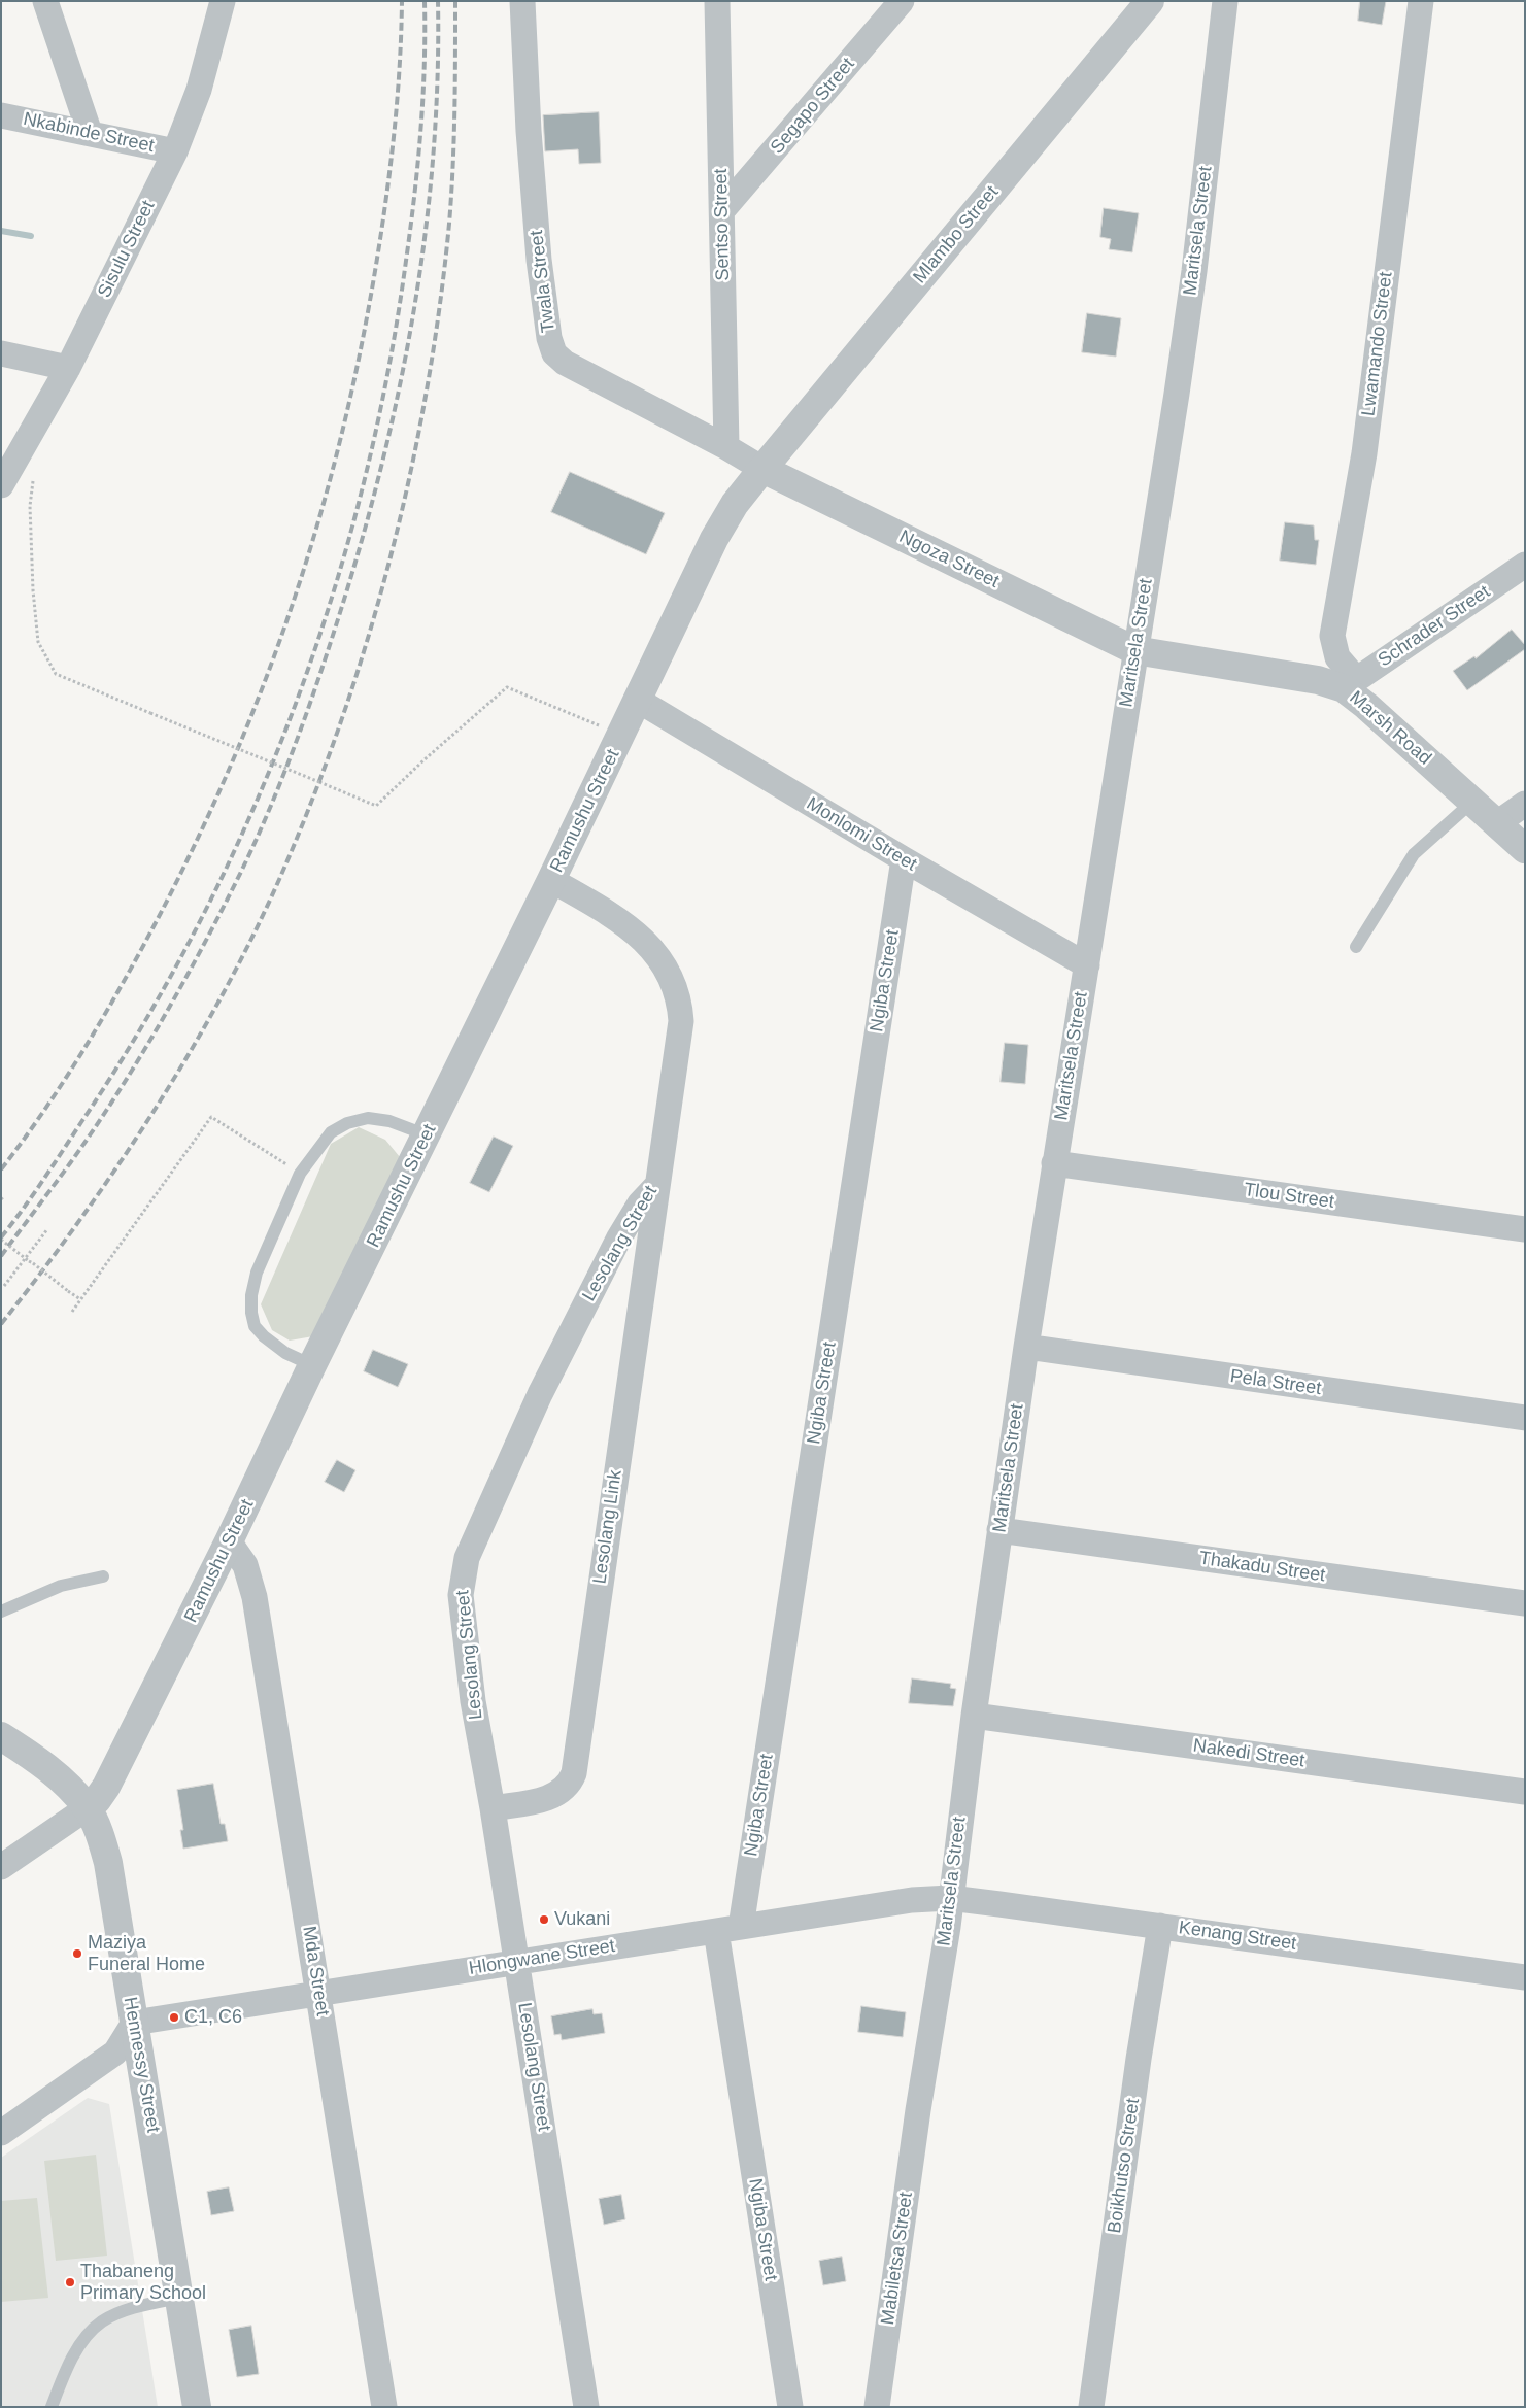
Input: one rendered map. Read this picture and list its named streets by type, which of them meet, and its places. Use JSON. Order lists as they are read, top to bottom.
{
  "streets": {
    "street": [
      "Segapo Street",
      "Nkabinde Street",
      "Sentso Street",
      "Maritsela Street",
      "Mlambo Street",
      "Sisulu Street",
      "Twala Street",
      "Lwamando Street",
      "Ngoza Street",
      "Schrader Street",
      "Marsh Road",
      "Ramushu Street",
      "Monlomi Street",
      "Ngiba Street",
      "Tlou Street",
      "Lesolang Street",
      "Pela Street",
      "Lesolang Link",
      "Thakadu Street",
      "Nakedi Street",
      "Kenang Street",
      "Hlongwane Street",
      "Mda Street",
      "Hennessy Street",
      "Boikhutso Street",
      "Mabiletsa Street"
    ]
  },
  "crossings": [
    ["Segapo Street", "Sentso Street"],
    ["Nkabinde Street", "Sisulu Street"],
    ["Sentso Street", "Twala Street"],
    ["Maritsela Street", "Ngoza Street"],
    ["Maritsela Street", "Marsh Road"],
    ["Maritsela Street", "Monlomi Street"],
    ["Maritsela Street", "Tlou Street"],
    ["Maritsela Street", "Pela Street"],
    ["Maritsela Street", "Thakadu Street"],
    ["Maritsela Street", "Nakedi Street"],
    ["Maritsela Street", "Kenang Street"],
    ["Maritsela Street", "Hlongwane Street"],
    ["Maritsela Street", "Mabiletsa Street"],
    ["Mlambo Street", "Twala Street"],
    ["Mlambo Street", "Ngoza Street"],
    ["Mlambo Street", "Ramushu Street"],
    ["Twala Street", "Ngoza Street"],
    ["Twala Street", "Ramushu Street"],
    ["Lwamando Street", "Schrader Street"],
    ["Lwamando Street", "Marsh Road"],
    ["Ngoza Street", "Marsh Road"],
    ["Ngoza Street", "Ramushu Street"],
    ["Schrader Street", "Marsh Road"],
    ["Ramushu Street", "Monlomi Street"],
    ["Ramushu Street", "Lesolang Street"],
    ["Ramushu Street", "Mda Street"],
    ["Ramushu Street", "Hennessy Street"],
    ["Monlomi Street", "Ngiba Street"],
    ["Ngiba Street", "Hlongwane Street"],
    ["Lesolang Street", "Lesolang Link"],
    ["Lesolang Street", "Hlongwane Street"],
    ["Kenang Street", "Hlongwane Street"],
    ["Kenang Street", "Boikhutso Street"],
    ["Hlongwane Street", "Mda Street"],
    ["Hlongwane Street", "Hennessy Street"]
  ],
  "places": [
    "Vukani",
    "Maziya Funeral Home",
    "C1, C6",
    "Thabaneng Primary School"
  ]
}
